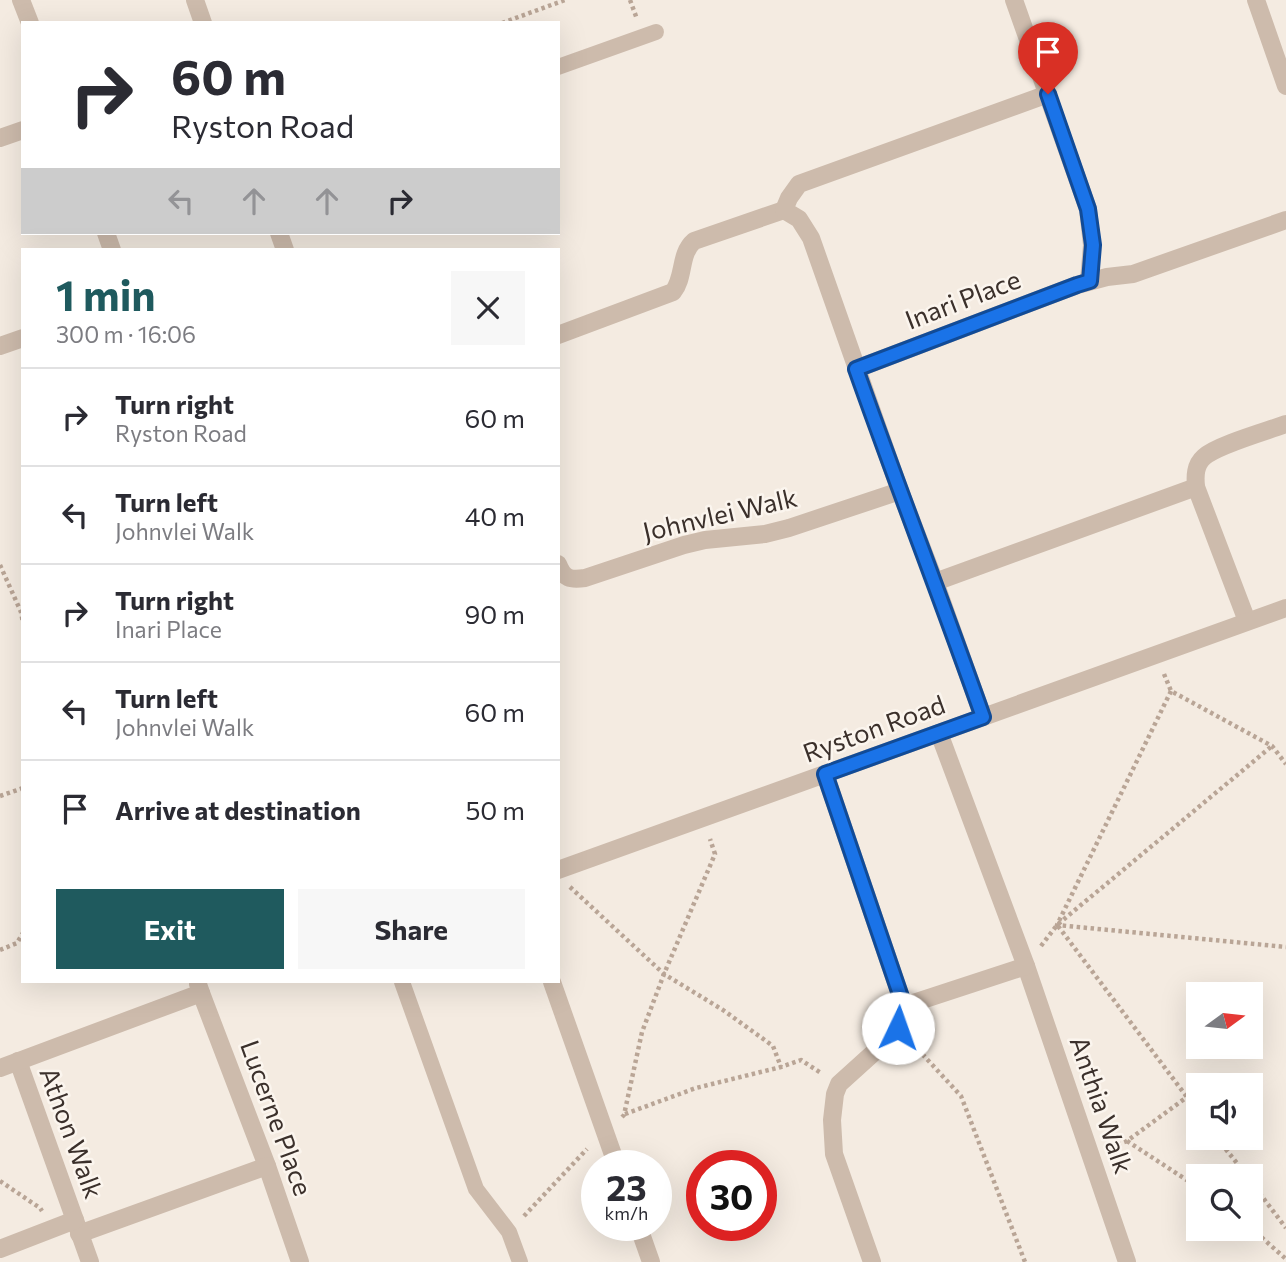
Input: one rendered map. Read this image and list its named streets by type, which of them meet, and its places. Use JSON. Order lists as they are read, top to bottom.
{
  "streets": {
    "street": [
      "Inari Place",
      "Johnvlei Walk",
      "Ryston Road",
      "Anthia Walk",
      "Lucerne Place",
      "Athon Walk"
    ]
  },
  "crossings": [
    ["Ryston Road", "Anthia Walk"],
    ["Lucerne Place", "Athon Walk"]
  ],
  "north": "right",
  "page": {
    "turn": ["60 m", "Ryston Road"],
    "heading": ["1 min", "300 m · 16:06"],
    "list": [
      {
        "name": "Turn right",
        "note": "Ryston Road",
        "value": "60 m"
      },
      {
        "name": "Turn left",
        "note": "Johnvlei Walk",
        "value": "40 m"
      },
      {
        "name": "Turn right",
        "note": "Inari Place",
        "value": "90 m"
      },
      {
        "name": "Turn left",
        "note": "Johnvlei Walk",
        "value": "60 m"
      },
      {
        "name": "Arrive at destination",
        "value": "50 m"
      }
    ],
    "buttons": ["Exit", "Share"],
    "speed": "23 km/h",
    "limit": "30"
  }
}
